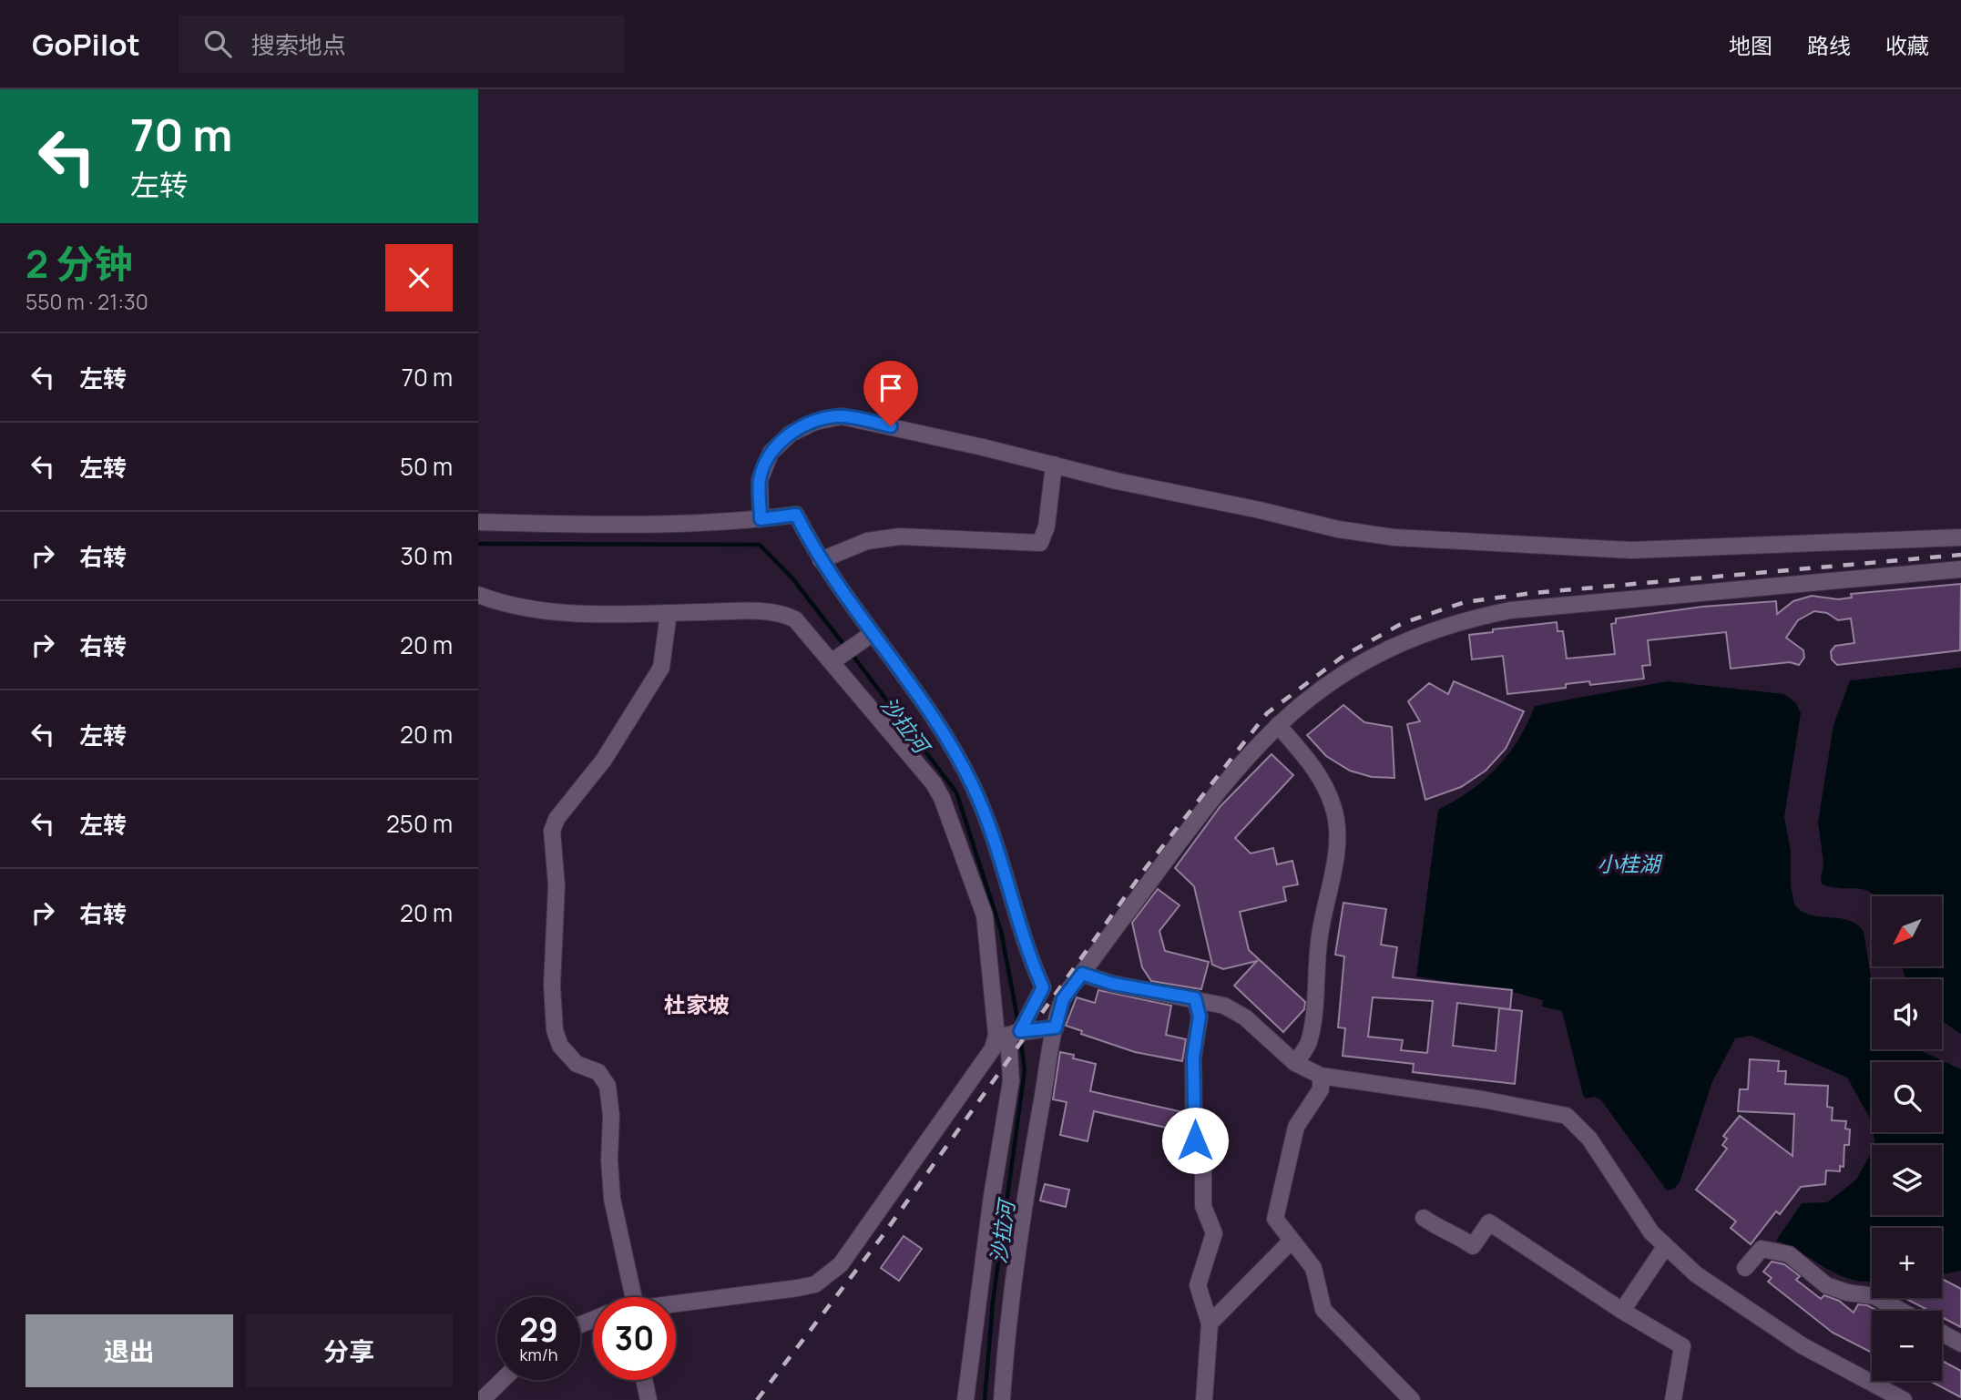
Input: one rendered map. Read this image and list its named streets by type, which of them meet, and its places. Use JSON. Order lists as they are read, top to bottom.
{
  "districts": ["杜家坡"],
  "water": ["沙拉河", "小桂湖"],
  "north": "bottom left",
  "page": {
    "header": "GoPilot",
    "search": "搜索地点",
    "nav": ["地图", "路线", "收藏"],
    "turn": ["70 m", "左转"],
    "heading": ["2 分钟", "550 m · 21:30"],
    "list": [
      {
        "name": "左转",
        "value": "70 m"
      },
      {
        "name": "左转",
        "value": "50 m"
      },
      {
        "name": "右转",
        "value": "30 m"
      },
      {
        "name": "右转",
        "value": "20 m"
      },
      {
        "name": "左转",
        "value": "20 m"
      },
      {
        "name": "左转",
        "value": "250 m"
      },
      {
        "name": "右转",
        "value": "20 m"
      }
    ],
    "map_buttons": ["+", "−"],
    "speed": "29 km/h",
    "limit": "30",
    "buttons": ["退出", "分享"]
  }
}
